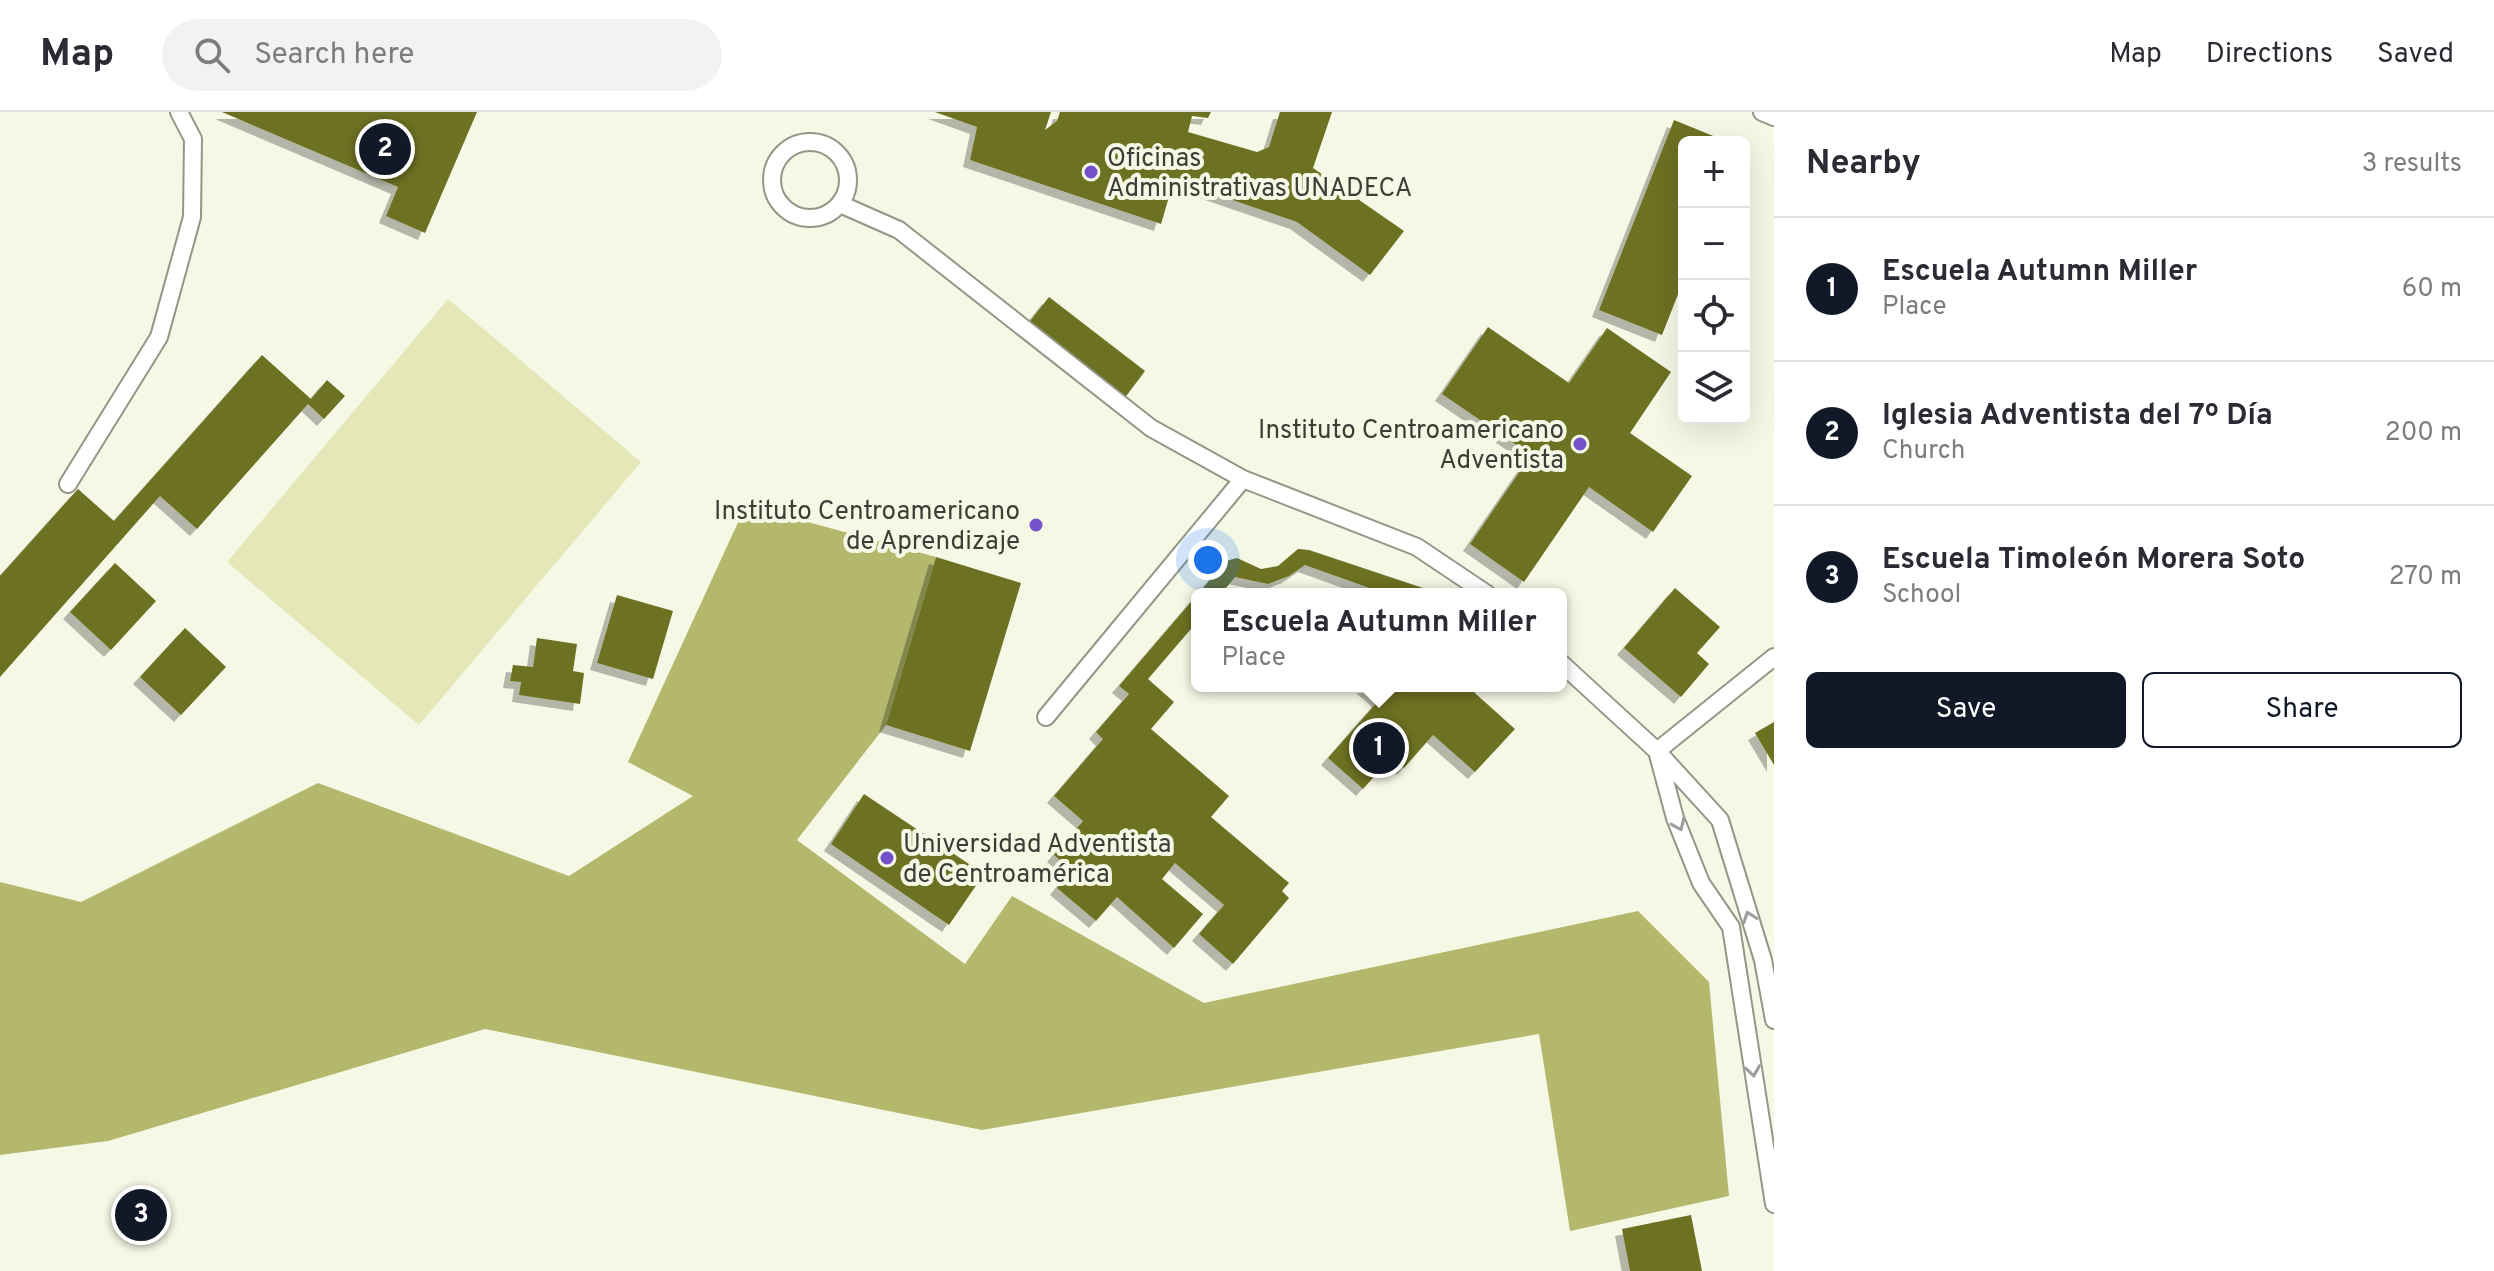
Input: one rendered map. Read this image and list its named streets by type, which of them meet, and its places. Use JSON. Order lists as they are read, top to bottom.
{
  "places": [
    "Oficinas Administrativas UNADECA",
    "Instituto Centroamericano Adventista",
    "Instituto Centroamericano de Aprendizaje",
    "Universidad Adventista de Centroamérica"
  ],
  "page": {
    "header": "Map",
    "search": "Search here",
    "nav": ["Map", "Directions", "Saved"],
    "heading": ["Nearby", "3 results"],
    "pins": ["2", "1", "3"],
    "map_buttons": ["+", "−"],
    "list": [
      {
        "mark": "1",
        "name": "Escuela Autumn Miller",
        "note": "Place",
        "value": "60 m"
      },
      {
        "mark": "2",
        "name": "Iglesia Adventista del 7º Día",
        "note": "Church",
        "value": "200 m"
      },
      {
        "mark": "3",
        "name": "Escuela Timoleón Morera Soto",
        "note": "School",
        "value": "270 m"
      }
    ],
    "popup": ["Escuela Autumn Miller", "Place"],
    "buttons": ["Save", "Share"]
  }
}
